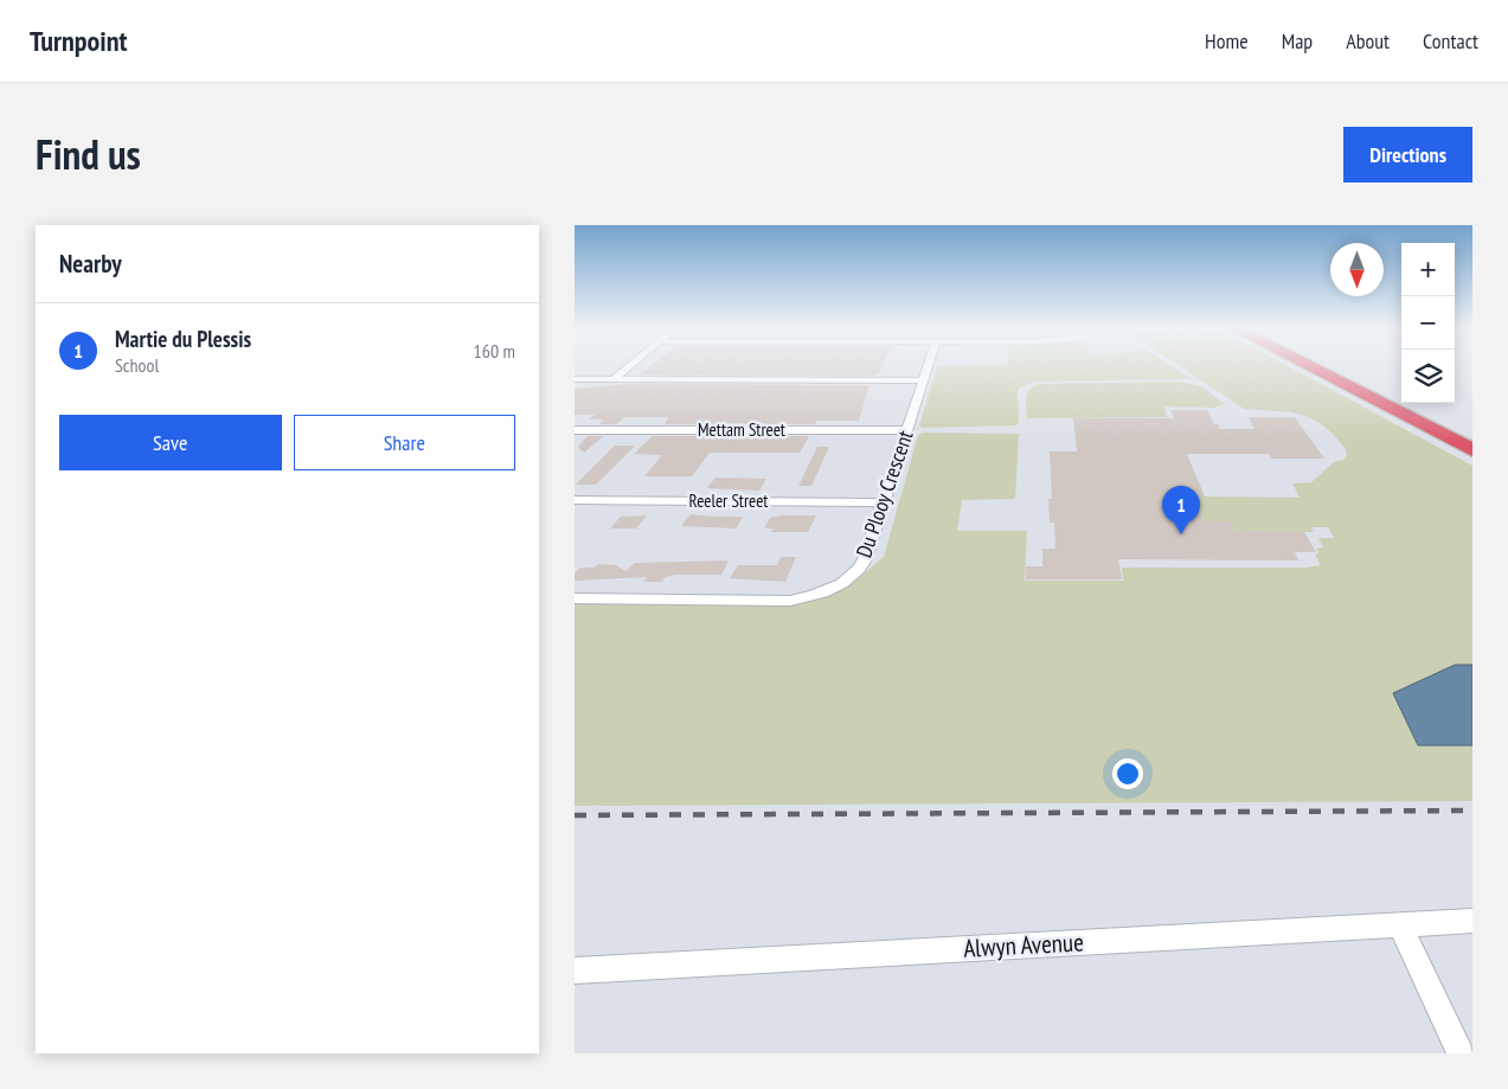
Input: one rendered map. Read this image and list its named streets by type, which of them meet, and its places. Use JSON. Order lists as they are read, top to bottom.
{
  "streets": {
    "street": [
      "Mettam Street",
      "Du Plooy Crescent",
      "Reeler Street",
      "Alwyn Avenue"
    ]
  },
  "crossings": [
    ["Mettam Street", "Du Plooy Crescent"],
    ["Du Plooy Crescent", "Reeler Street"]
  ],
  "north": "bottom",
  "page": {
    "header": "Turnpoint",
    "nav": [
      "Home",
      "Map",
      "About",
      "Contact"
    ],
    "title": "Find us",
    "buttons": [
      "Directions",
      ["Save", "Share"]
    ],
    "heading": "Nearby",
    "map_buttons": ["+", "−"],
    "list": [
      {
        "mark": "1",
        "name": "Martie du Plessis",
        "note": "School",
        "value": "160 m"
      }
    ],
    "pins": "1"
  }
}
